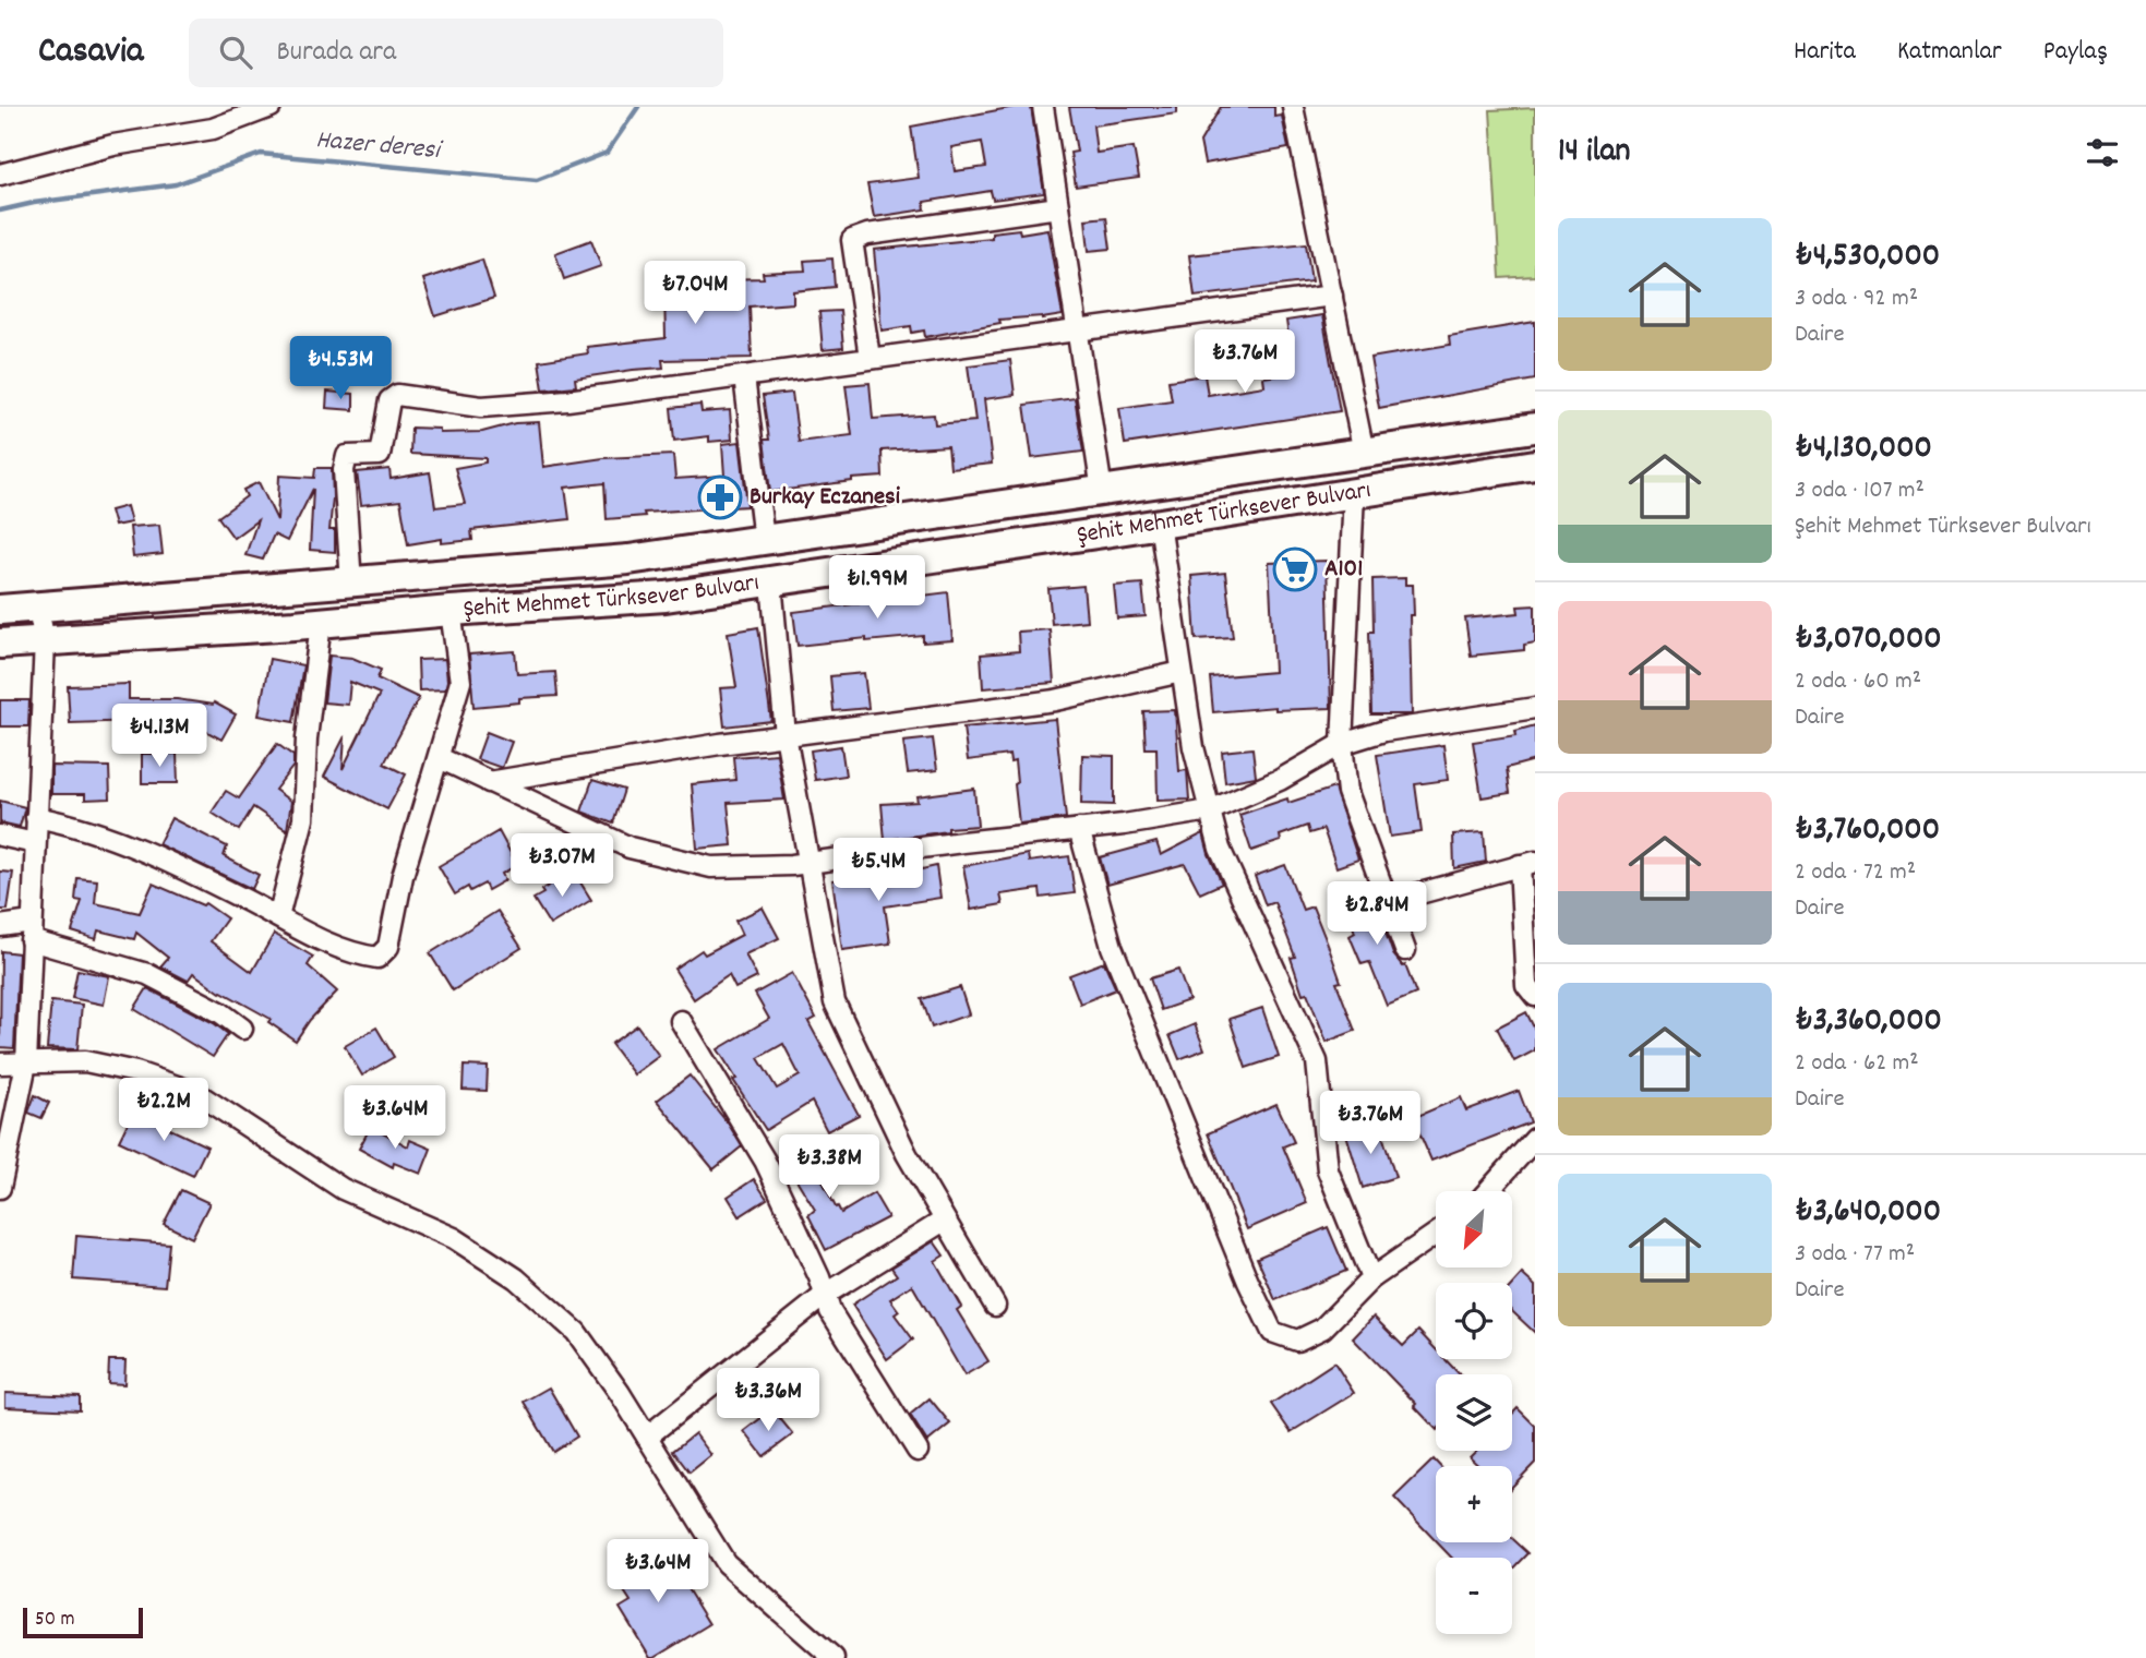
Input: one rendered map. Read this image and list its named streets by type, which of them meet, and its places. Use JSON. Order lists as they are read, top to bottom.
{
  "streets": {
    "highway": ["Şehit Mehmet Türksever Bulvarı"]
  },
  "water": ["Hazer deresi"],
  "places": {
    "pharmacy": ["Burkay Eczanesi"],
    "supermarket": ["A101"]
  },
  "scale_bar": "50 m",
  "north": "bottom left",
  "page": {
    "header": "Casavia",
    "search": "Burada ara",
    "nav": ["Harita", "Katmanlar", "Paylaş"],
    "heading": "14 ilan",
    "list": [
      {
        "name": "₺4,530,000",
        "note": "3 oda · 92 m² · Daire"
      },
      {
        "name": "₺4,130,000",
        "note": "3 oda · 107 m² · Şehit Mehmet Türksever Bulvarı"
      },
      {
        "name": "₺3,070,000",
        "note": "2 oda · 60 m² · Daire"
      },
      {
        "name": "₺3,760,000",
        "note": "2 oda · 72 m² · Daire"
      },
      {
        "name": "₺3,360,000",
        "note": "2 oda · 62 m² · Daire"
      },
      {
        "name": "₺3,640,000",
        "note": "3 oda · 77 m² · Daire"
      }
    ],
    "price": [
      "₺7.04M",
      "₺3.76M",
      "₺4.53M",
      "₺1.99M",
      "₺4.13M",
      "₺3.07M",
      "₺5.4M",
      "₺2.84M",
      "₺2.2M",
      "₺3.64M",
      "₺3.76M",
      "₺3.38M",
      "₺3.36M",
      "₺3.64M"
    ],
    "map_buttons": ["+", "−"],
    "scale": "50 m"
  }
}
